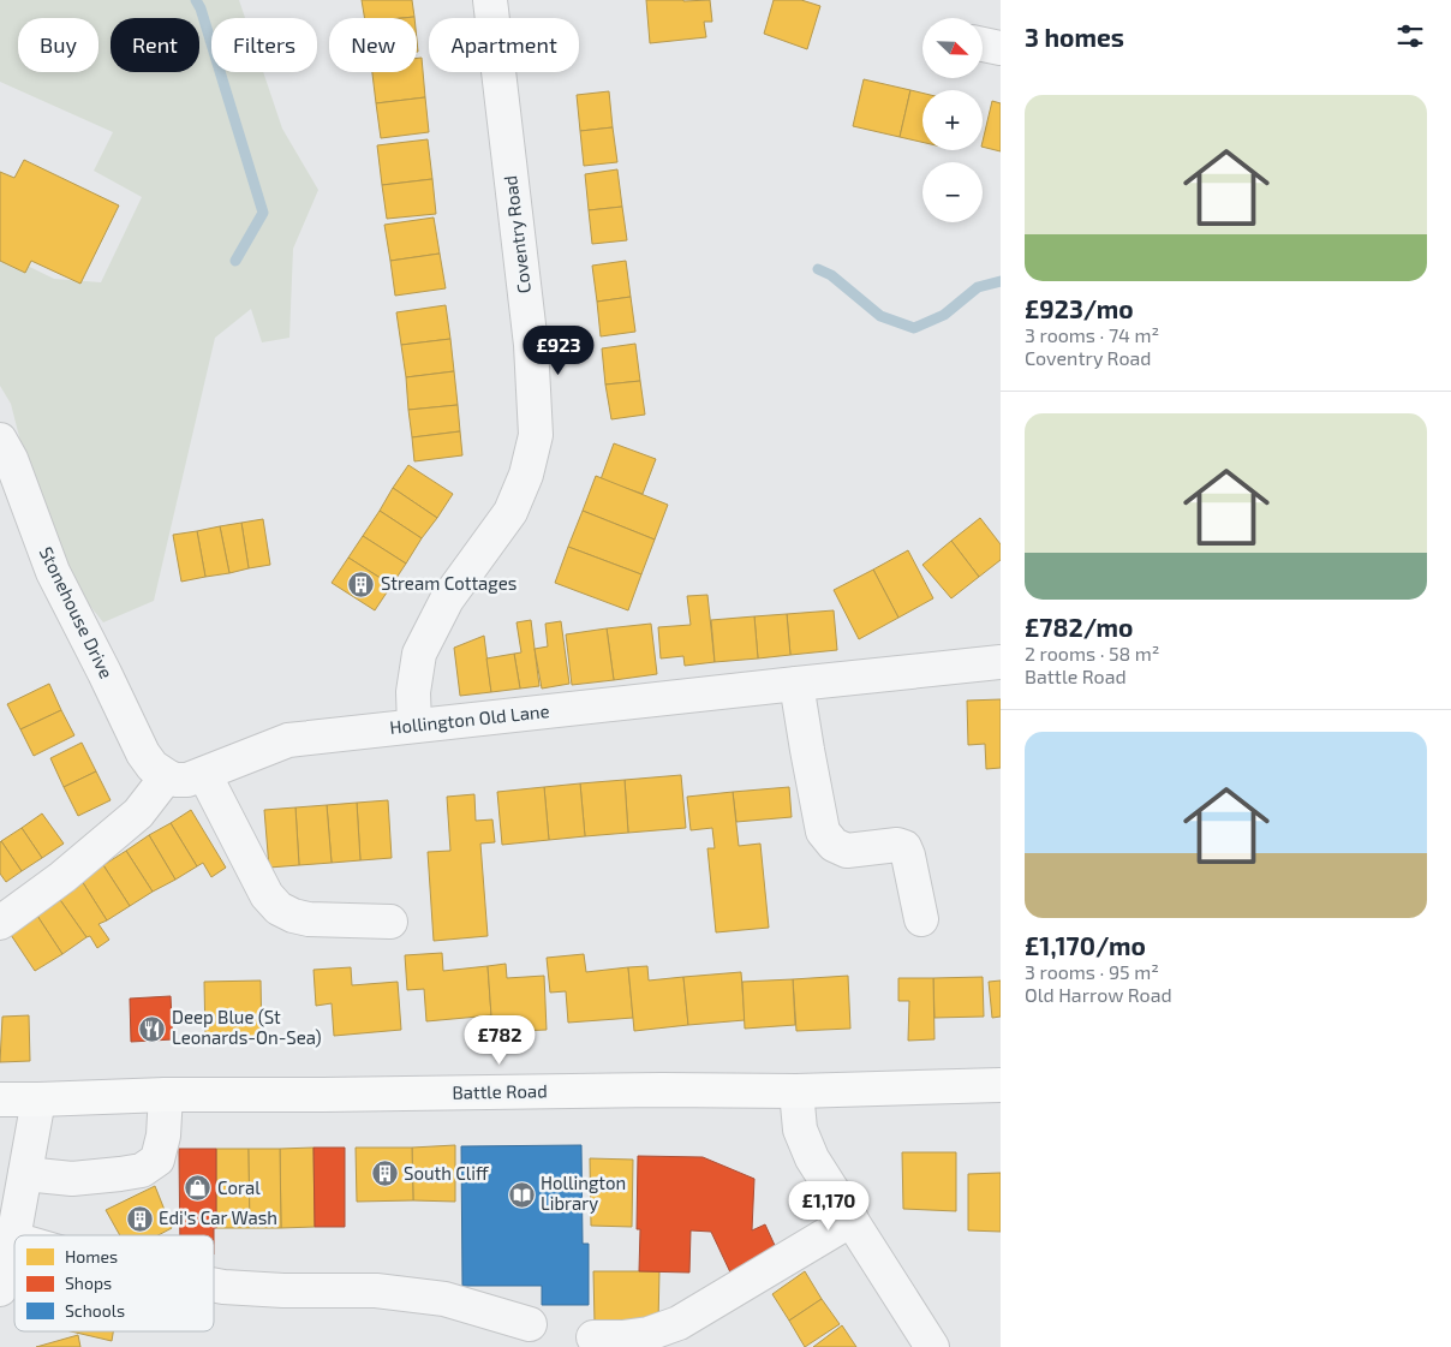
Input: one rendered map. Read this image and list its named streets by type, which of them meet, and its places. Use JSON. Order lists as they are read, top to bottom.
{
  "streets": {
    "main road": ["Battle Road"],
    "street": ["Coventry Road", "Stonehouse Drive", "Hollington Old Lane"]
  },
  "crossings": [
    ["Coventry Road", "Hollington Old Lane"],
    ["Stonehouse Drive", "Hollington Old Lane"]
  ],
  "places": {
    "building": ["Stream Cottages", "South Cliff", "Edi's Car Wash"],
    "restaurant": ["Deep Blue (St Leonards-On-Sea)"],
    "shop": ["Coral"],
    "library": ["Hollington Library"]
  },
  "legend": ["Homes", "Shops", "Schools"],
  "north": "bottom right",
  "page": {
    "heading": "3 homes",
    "map_buttons": ["+", "−"],
    "chip": [
      "Buy",
      "Rent",
      "Filters",
      "New",
      "Apartment"
    ],
    "list": [
      {
        "name": "£923/mo",
        "note": "3 rooms · 74 m² · Coventry Road"
      },
      {
        "name": "£782/mo",
        "note": "2 rooms · 58 m² · Battle Road"
      },
      {
        "name": "£1,170/mo",
        "note": "3 rooms · 95 m² · Old Harrow Road"
      }
    ],
    "price": ["£923", "£782", "£1,170"]
  }
}
